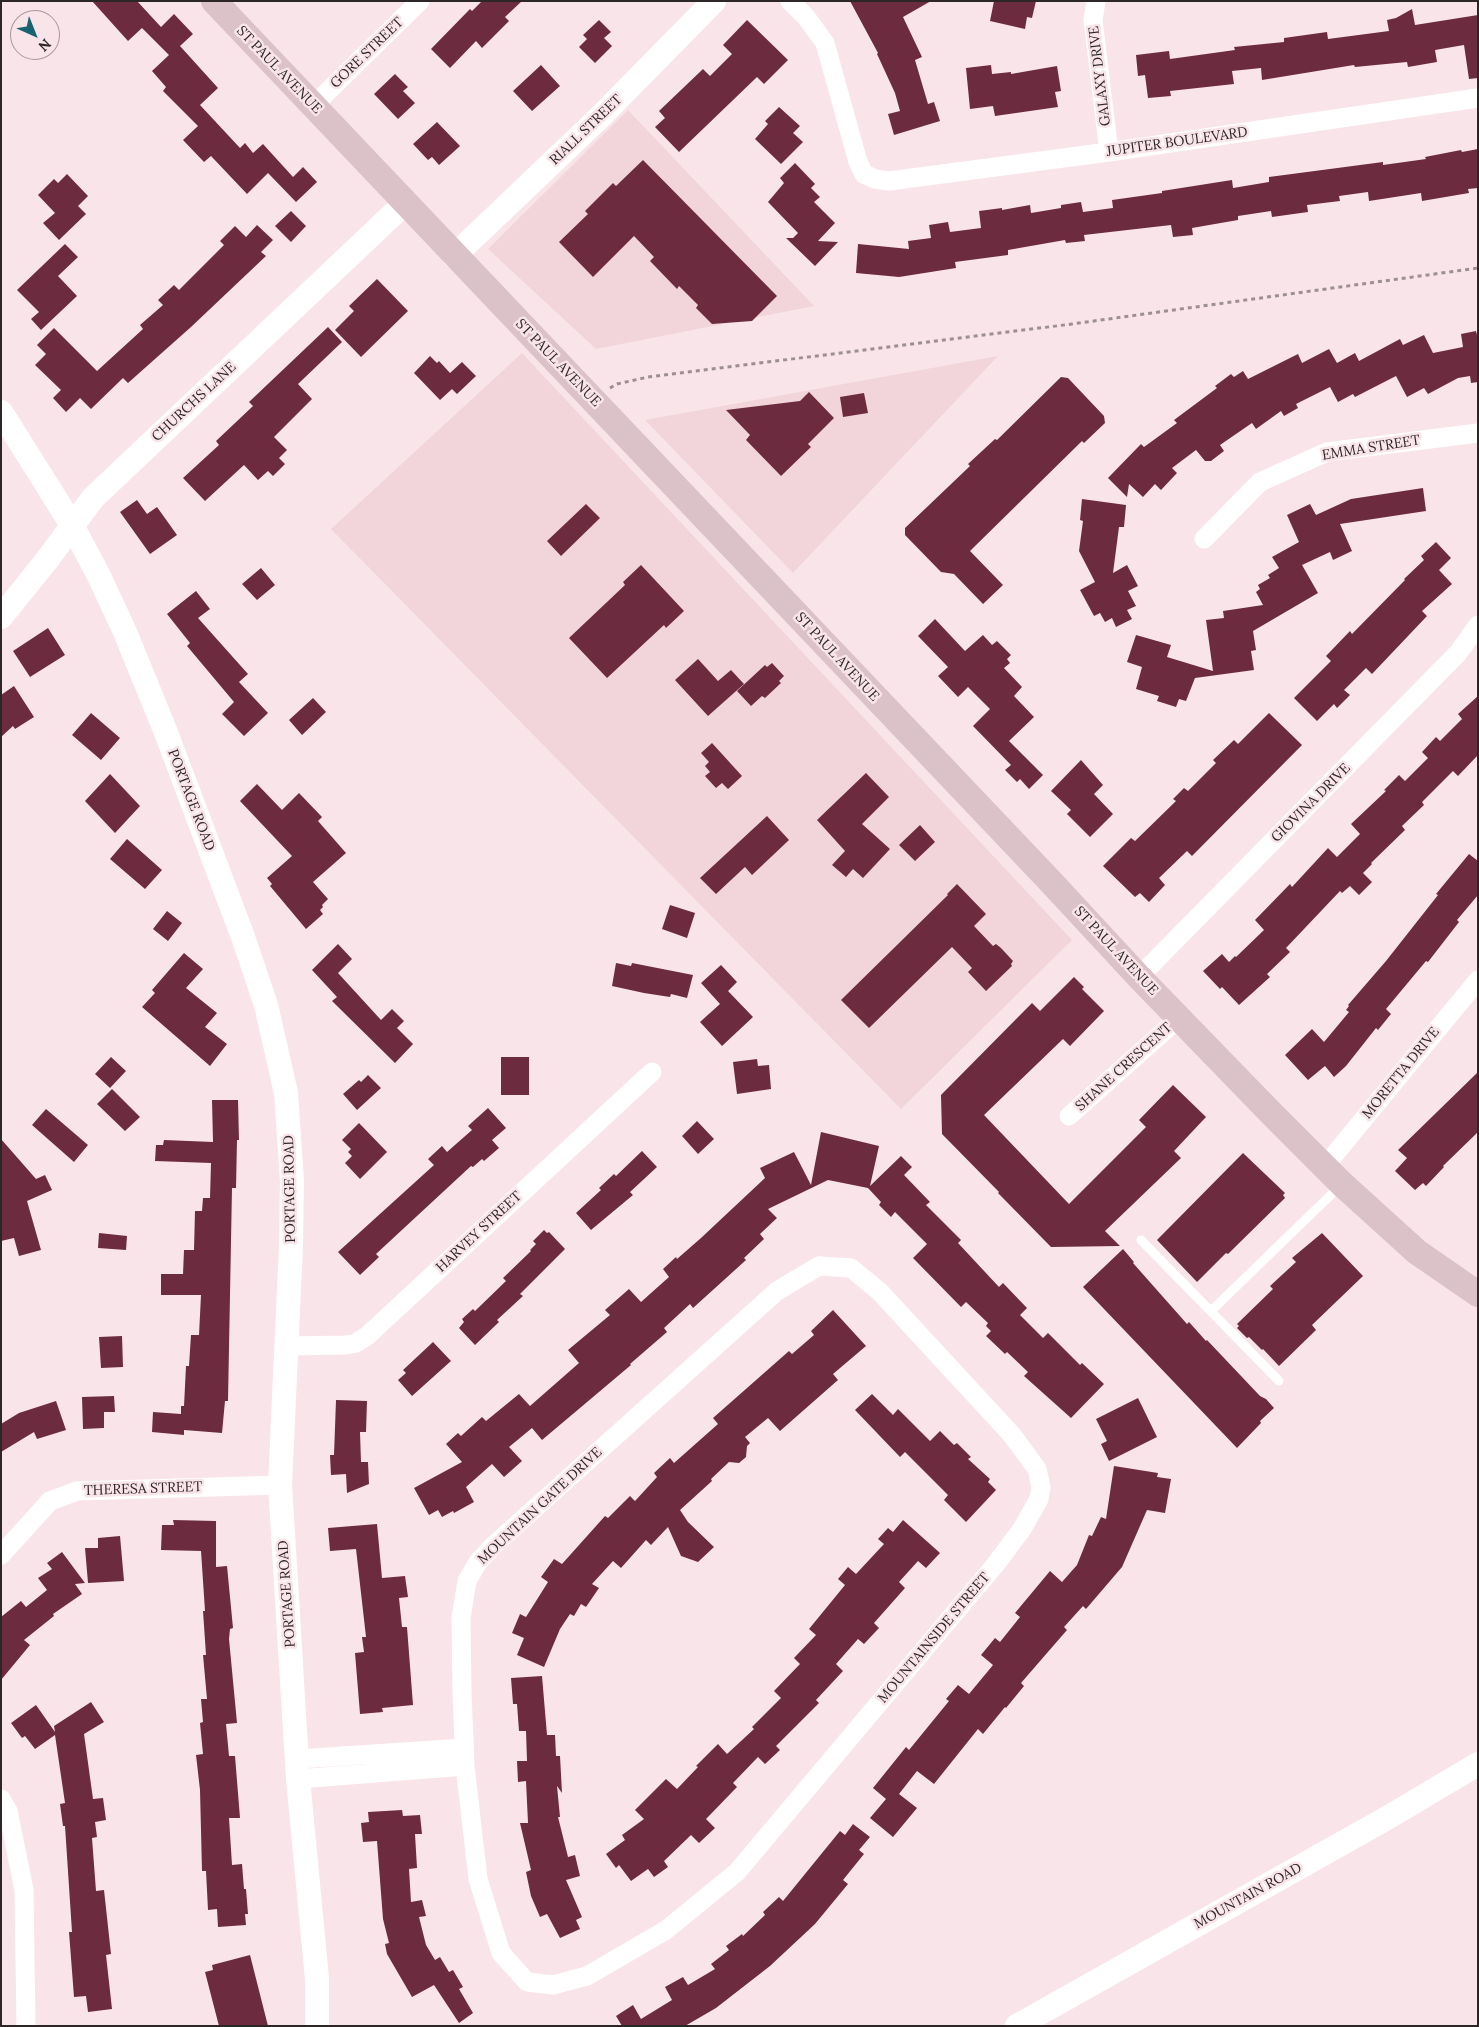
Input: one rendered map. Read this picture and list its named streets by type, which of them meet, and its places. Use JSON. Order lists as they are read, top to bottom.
{
  "streets": {
    "main road": ["ST PAUL AVENUE"],
    "street": [
      "GORE STREET",
      "GALAXY DRIVE",
      "RIALL STREET",
      "JUPITER BOULEVARD",
      "CHURCHS LANE",
      "EMMA STREET",
      "PORTAGE ROAD",
      "GIOVINA DRIVE",
      "SHANE CRESCENT",
      "MORETTA DRIVE",
      "HARVEY STREET",
      "THERESA STREET",
      "MOUNTAIN GATE DRIVE",
      "MOUNTAINSIDE STREET",
      "MOUNTAIN ROAD"
    ]
  },
  "crossings": [
    ["GORE STREET", "ST PAUL AVENUE"],
    ["ST PAUL AVENUE", "RIALL STREET"],
    ["ST PAUL AVENUE", "CHURCHS LANE"],
    ["ST PAUL AVENUE", "GIOVINA DRIVE"],
    ["ST PAUL AVENUE", "SHANE CRESCENT"],
    ["ST PAUL AVENUE", "MORETTA DRIVE"],
    ["GALAXY DRIVE", "JUPITER BOULEVARD"],
    ["CHURCHS LANE", "PORTAGE ROAD"],
    ["PORTAGE ROAD", "HARVEY STREET"],
    ["PORTAGE ROAD", "THERESA STREET"],
    ["MOUNTAIN GATE DRIVE", "MOUNTAINSIDE STREET"]
  ],
  "north": "bottom right"
}
